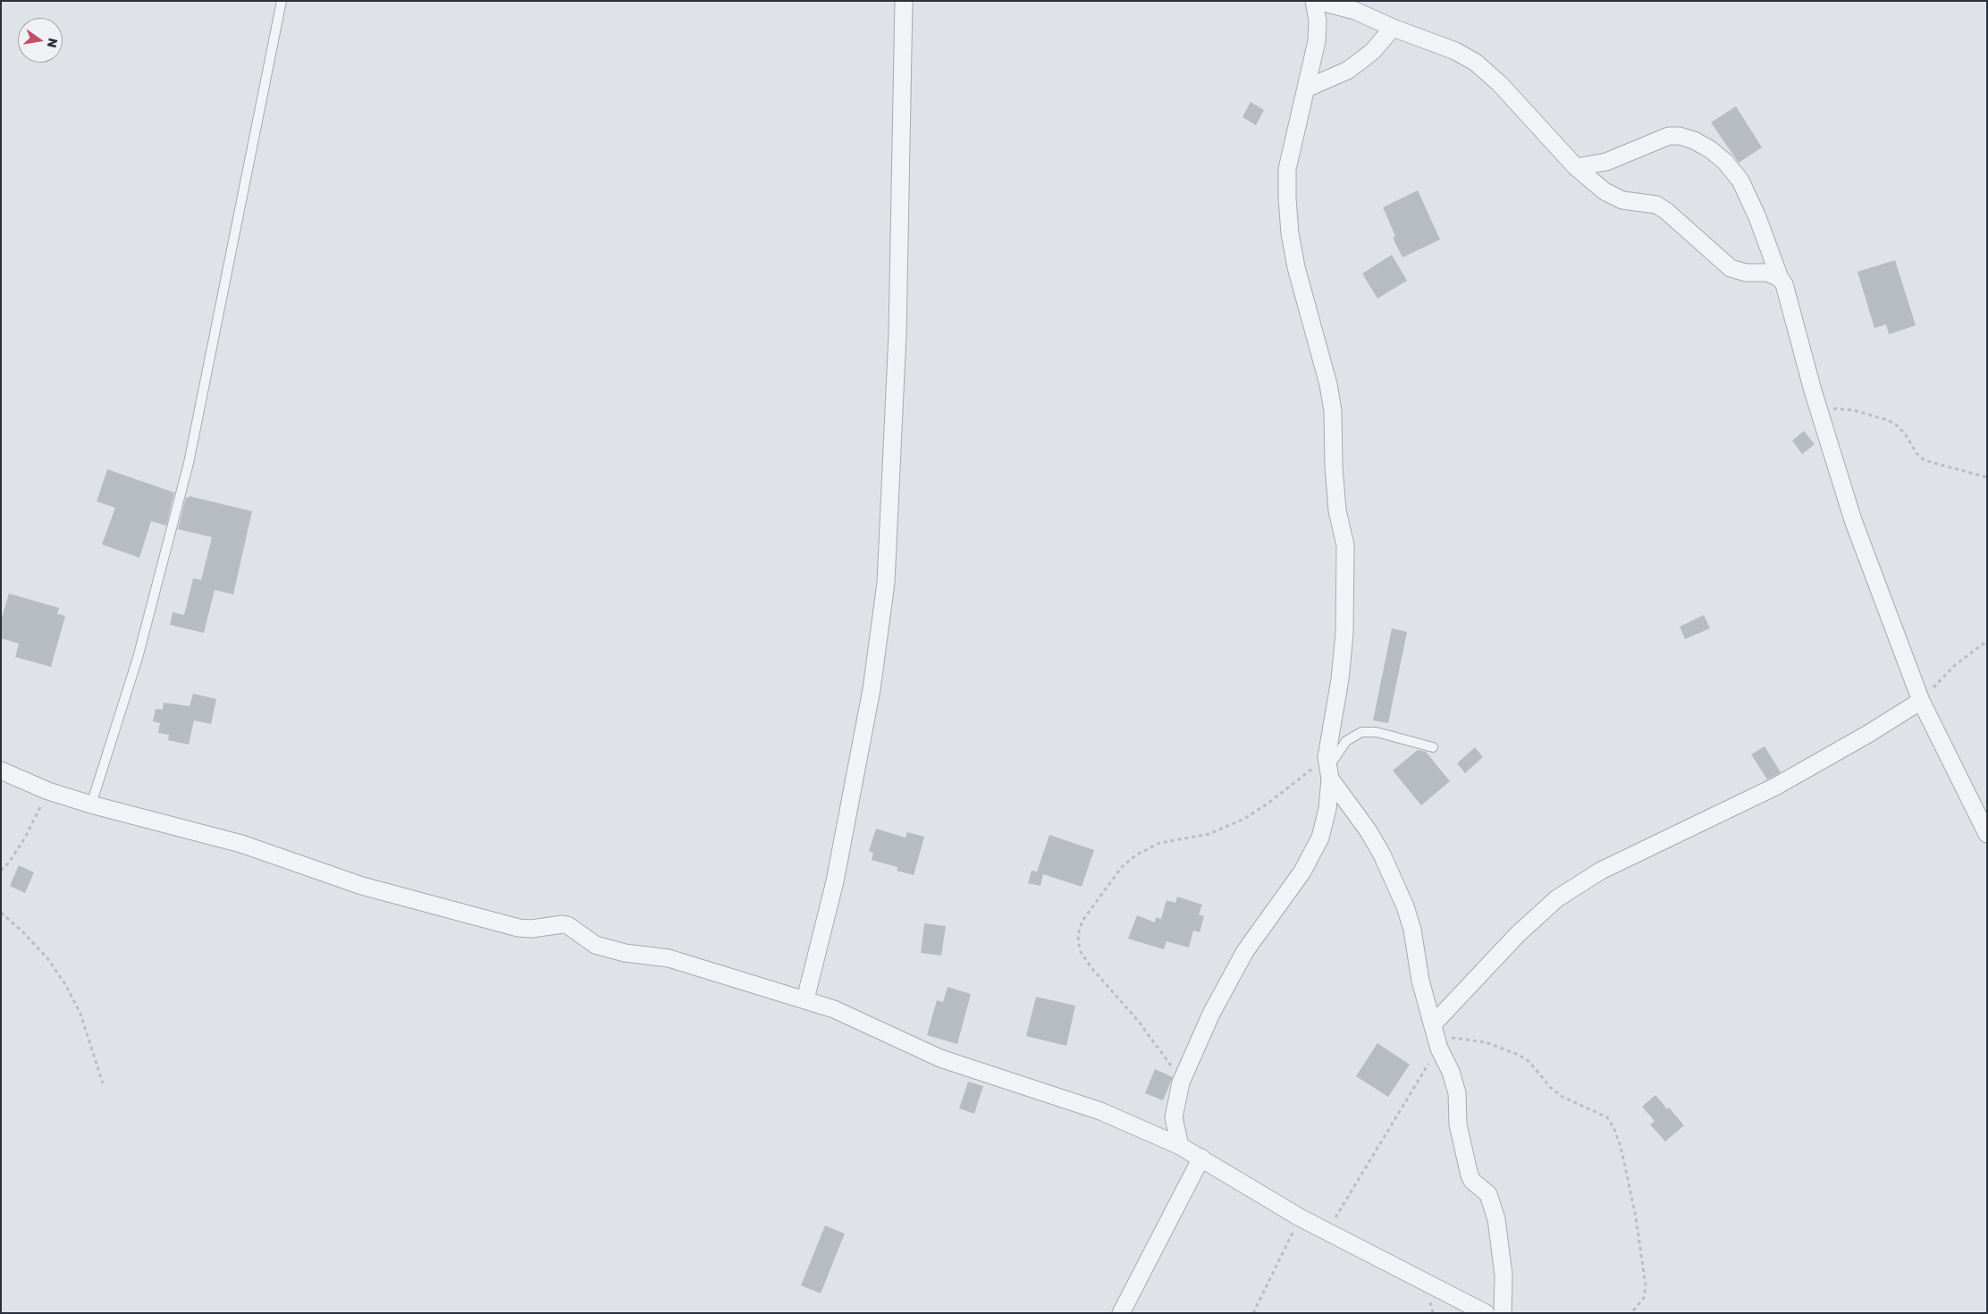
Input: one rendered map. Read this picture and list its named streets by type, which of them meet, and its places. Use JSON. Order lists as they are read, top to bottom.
{
  "north": "right"
}
